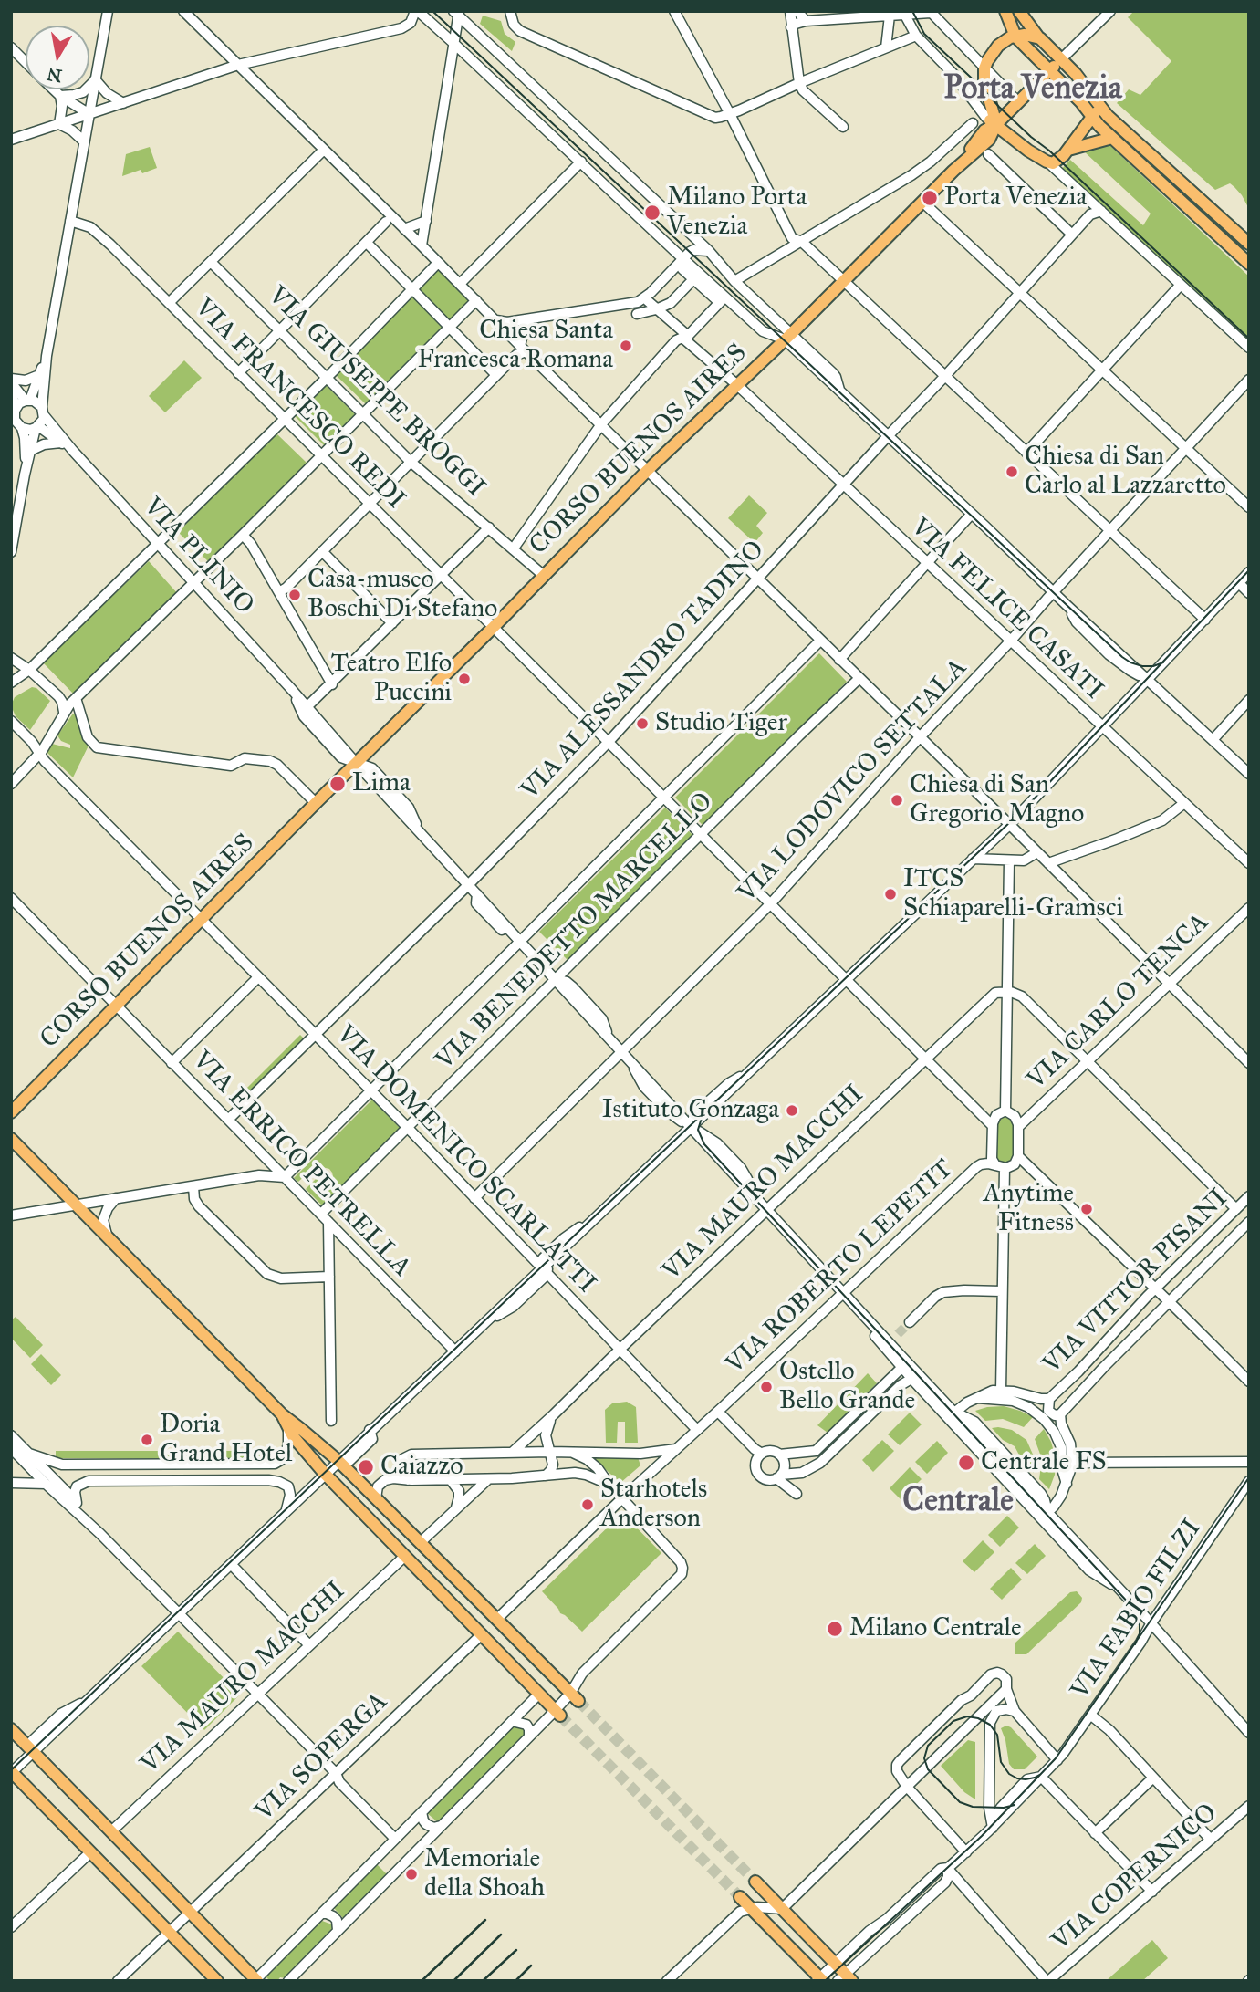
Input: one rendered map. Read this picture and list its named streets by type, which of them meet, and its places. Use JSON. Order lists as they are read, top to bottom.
{
  "streets": {
    "main road": ["CORSO BUENOS AIRES"],
    "street": [
      "VIA GIUSEPPE BROGGI",
      "VIA FRANCESCO REDI",
      "VIA PLINIO",
      "VIA FELICE CASATI",
      "VIA ALESSANDRO TADINO",
      "VIA LODOVICO SETTALA",
      "VIA BENEDETTO MARCELLO",
      "VIA CARLO TENCA",
      "VIA DOMENICO SCARLATTI",
      "VIA ERRICO PETRELLA",
      "VIA MAURO MACCHI",
      "VIA ROBERTO LEPETIT",
      "VIA VITTOR PISANI",
      "VIA FABIO FILZI",
      "VIA SOPERGA",
      "VIA COPERNICO"
    ]
  },
  "crossings": [
    ["VIA GIUSEPPE BROGGI", "CORSO BUENOS AIRES"],
    ["VIA FRANCESCO REDI", "CORSO BUENOS AIRES"],
    ["VIA FRANCESCO REDI", "VIA ALESSANDRO TADINO"],
    ["VIA FRANCESCO REDI", "VIA LODOVICO SETTALA"],
    ["VIA FRANCESCO REDI", "VIA BENEDETTO MARCELLO"],
    ["VIA FRANCESCO REDI", "VIA MAURO MACCHI"],
    ["CORSO BUENOS AIRES", "VIA PLINIO"],
    ["CORSO BUENOS AIRES", "VIA FELICE CASATI"],
    ["CORSO BUENOS AIRES", "VIA DOMENICO SCARLATTI"],
    ["CORSO BUENOS AIRES", "VIA ERRICO PETRELLA"],
    ["VIA FELICE CASATI", "VIA ALESSANDRO TADINO"],
    ["VIA FELICE CASATI", "VIA LODOVICO SETTALA"],
    ["VIA ALESSANDRO TADINO", "VIA DOMENICO SCARLATTI"],
    ["VIA ALESSANDRO TADINO", "VIA ERRICO PETRELLA"],
    ["VIA LODOVICO SETTALA", "VIA DOMENICO SCARLATTI"],
    ["VIA BENEDETTO MARCELLO", "VIA DOMENICO SCARLATTI"],
    ["VIA BENEDETTO MARCELLO", "VIA ERRICO PETRELLA"],
    ["VIA DOMENICO SCARLATTI", "VIA MAURO MACCHI"],
    ["VIA DOMENICO SCARLATTI", "VIA ROBERTO LEPETIT"]
  ],
  "districts": ["Porta Venezia", "Centrale"],
  "places": [
    "Porta Venezia",
    "Milano Porta Venezia",
    "Chiesa Santa Francesca Romana",
    "Chiesa di San Carlo al Lazzaretto",
    "Casa-museo Boschi Di Stefano",
    "Teatro Elfo Puccini",
    "Studio Tiger",
    "Lima",
    "Chiesa di San Gregorio Magno",
    "ITCS Schiaparelli-Gramsci",
    "Istituto Gonzaga",
    "Anytime Fitness",
    "Ostello Bello Grande",
    "Doria Grand Hotel",
    "Centrale FS",
    "Caiazzo",
    "Starhotels Anderson",
    "Milano Centrale",
    "Memoriale della Shoah"
  ],
  "north": "bottom"
}
